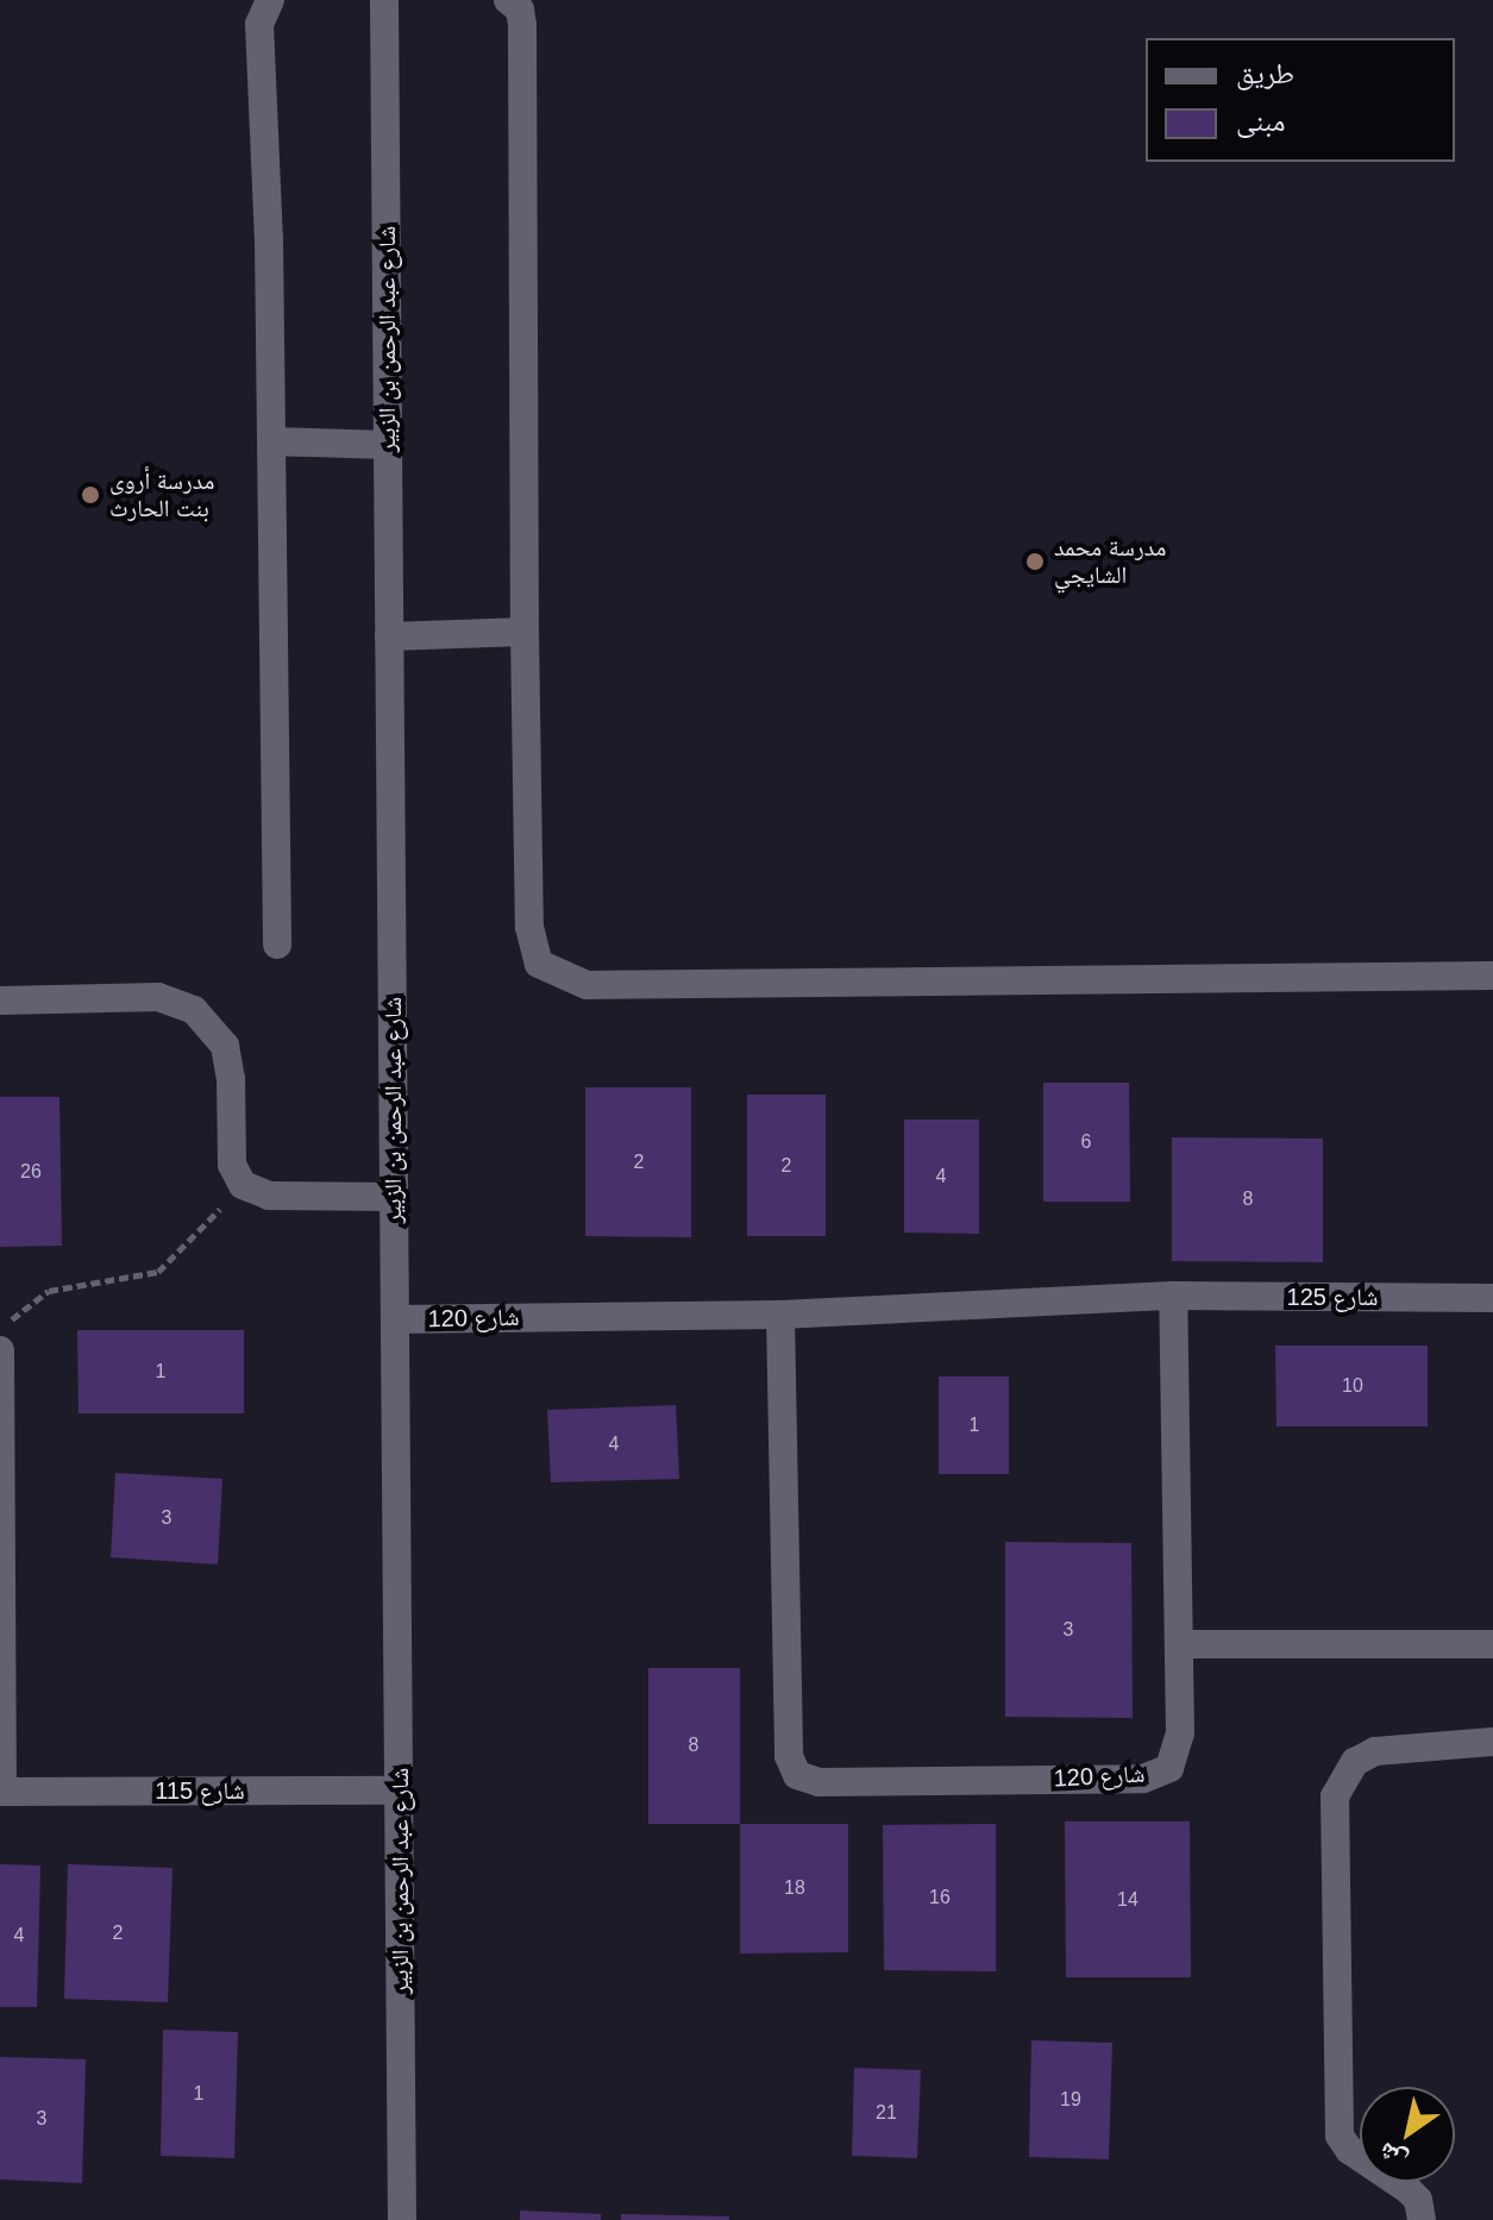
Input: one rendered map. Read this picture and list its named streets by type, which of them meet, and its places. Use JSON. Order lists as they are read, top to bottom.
{
  "streets": {
    "street": [
      "شارع عبد الرحمن بن الزبير",
      "شارع 125",
      "شارع 120",
      "شارع 115"
    ]
  },
  "crossings": [
    ["شارع عبد الرحمن بن الزبير", "شارع 120"],
    ["شارع عبد الرحمن بن الزبير", "شارع 115"],
    ["شارع 125", "شارع 120"]
  ],
  "places": ["مدرسة أروى بنت الحارث", "مدرسة محمد الشايجي"],
  "house_numbers": [
    "6",
    "2",
    "2",
    "26",
    "4",
    "8",
    "1",
    "10",
    "1",
    "4",
    "3",
    "3",
    "8",
    "18",
    "16",
    "14",
    "2",
    "4",
    "1",
    "19",
    "21",
    "3"
  ],
  "legend": ["طريق", "مبنى"],
  "north": "bottom left"
}
